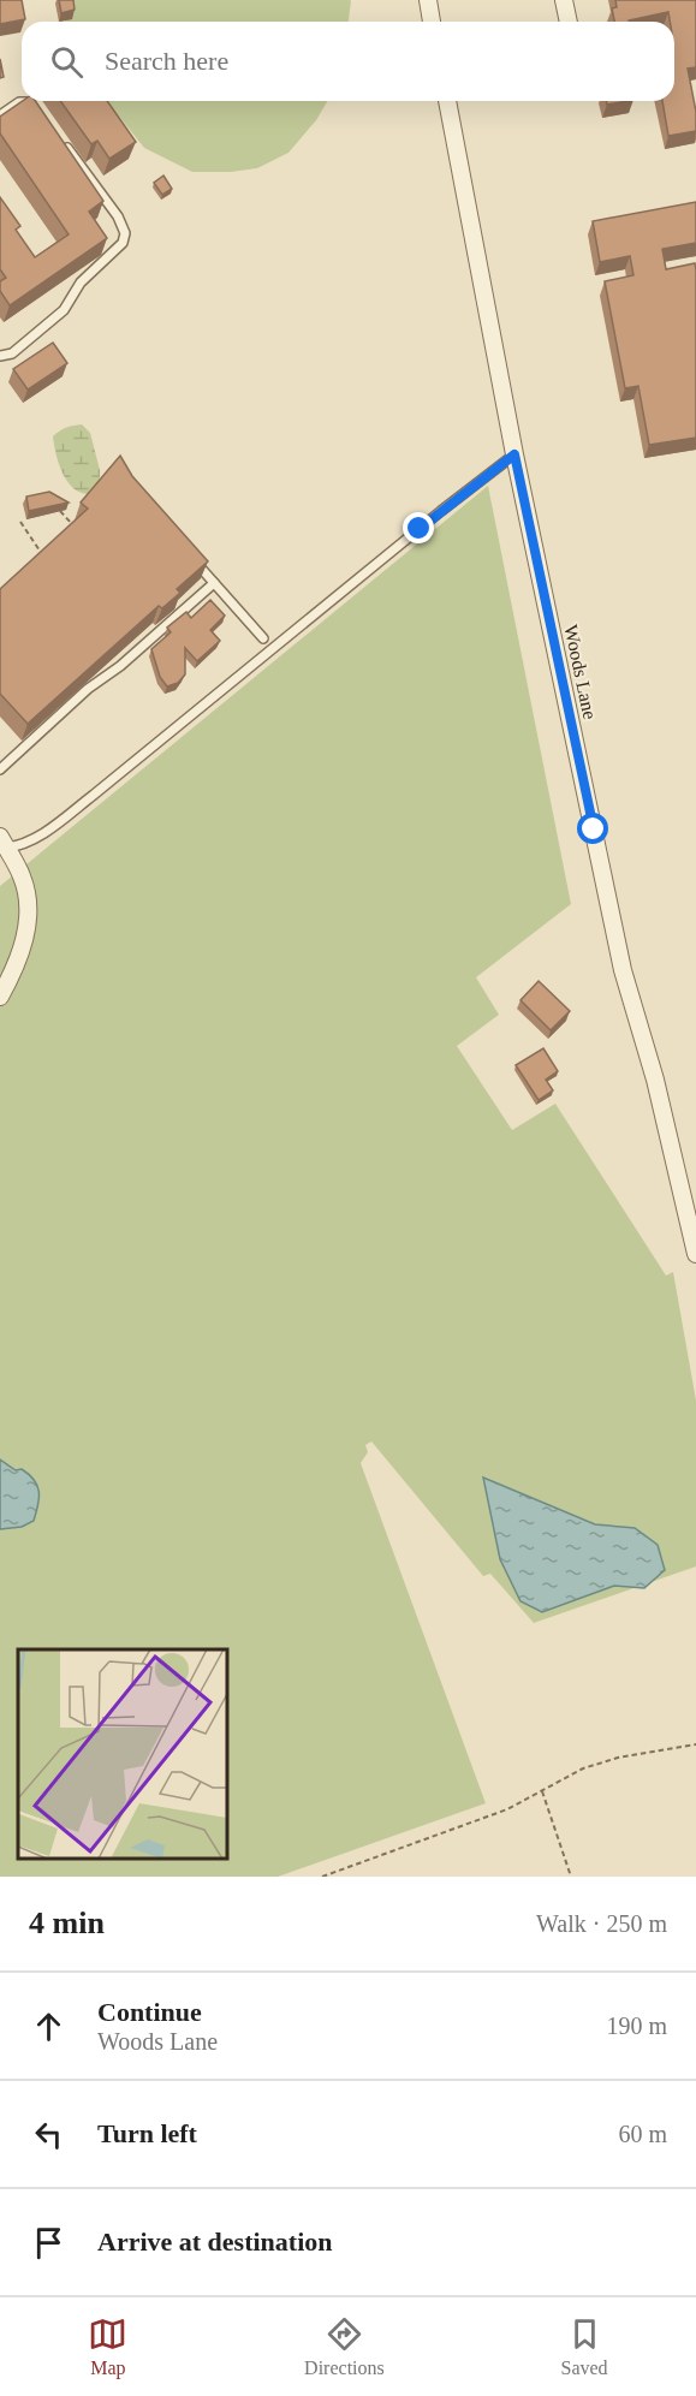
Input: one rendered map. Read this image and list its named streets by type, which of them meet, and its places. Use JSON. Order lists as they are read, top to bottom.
{
  "streets": {
    "street": ["Woods Lane"]
  },
  "page": {
    "search": "Search here",
    "heading": ["4 min", "Walk · 250 m"],
    "list": [
      ["Continue", "Woods Lane", "190 m"],
      ["Turn left", "60 m"],
      "Arrive at destination"
    ],
    "nav": ["Map", "Directions", "Saved"]
  }
}
